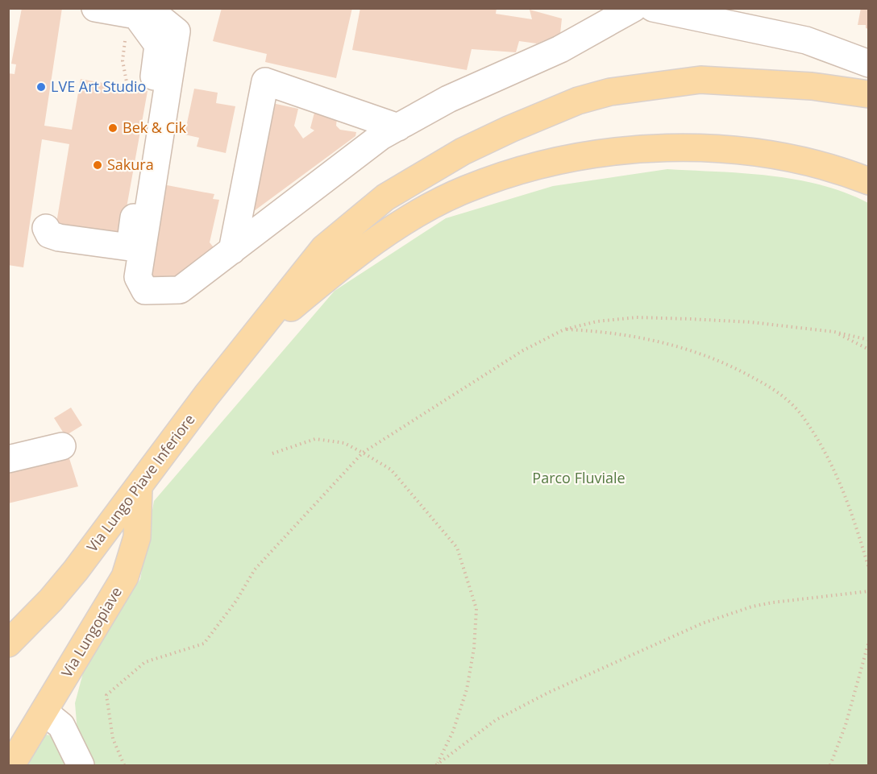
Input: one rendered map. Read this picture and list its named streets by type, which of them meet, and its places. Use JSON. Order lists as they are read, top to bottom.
{
  "streets": {
    "main road": ["Via Lungo Piave Inferiore", "Via Lungopiave"]
  },
  "crossings": [
    ["Via Lungo Piave Inferiore", "Via Lungopiave"]
  ],
  "parks": ["Parco Fluviale"],
  "places": ["LVE Art Studio", "Bek & Cik", "Sakura"]
}
